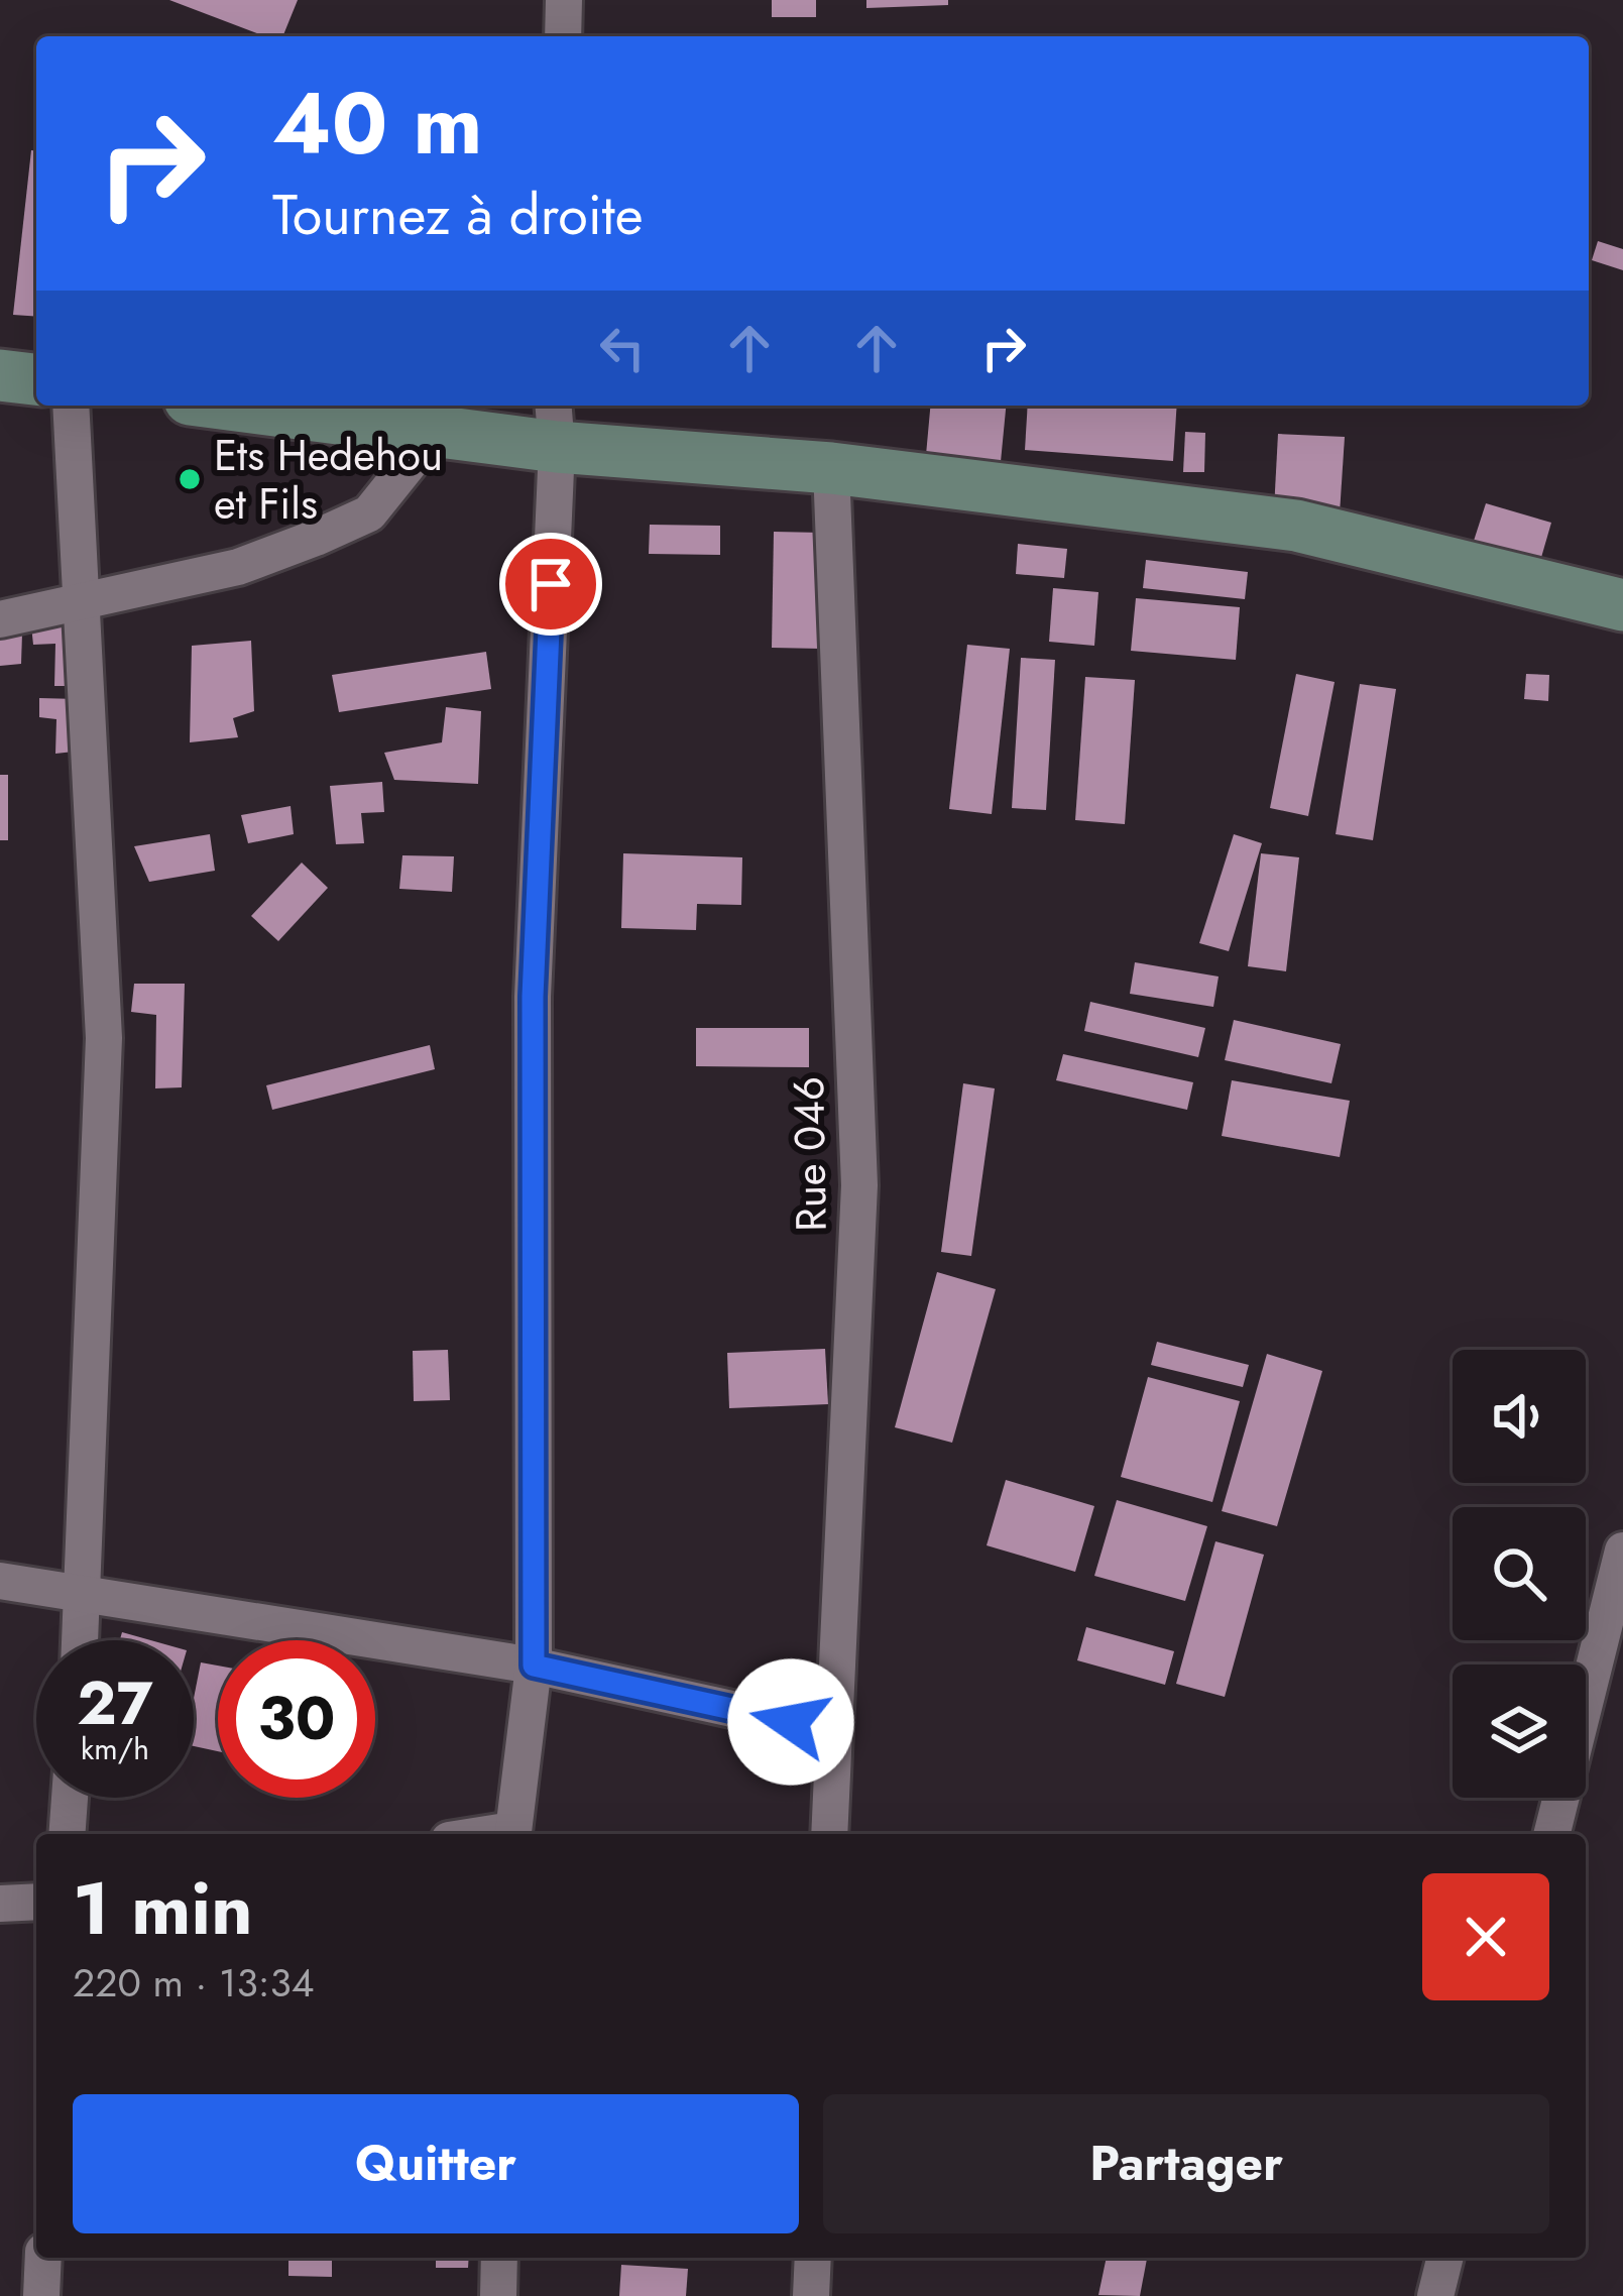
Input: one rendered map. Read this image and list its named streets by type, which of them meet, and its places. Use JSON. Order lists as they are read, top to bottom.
{
  "streets": {
    "street": ["Rue 046"]
  },
  "places": ["Ets Hedehou et Fils"],
  "page": {
    "turn": ["40 m", "Tournez à droite"],
    "speed": "27 km/h",
    "limit": "30",
    "heading": ["1 min", "220 m · 13:34"],
    "buttons": ["Quitter", "Partager"]
  }
}
